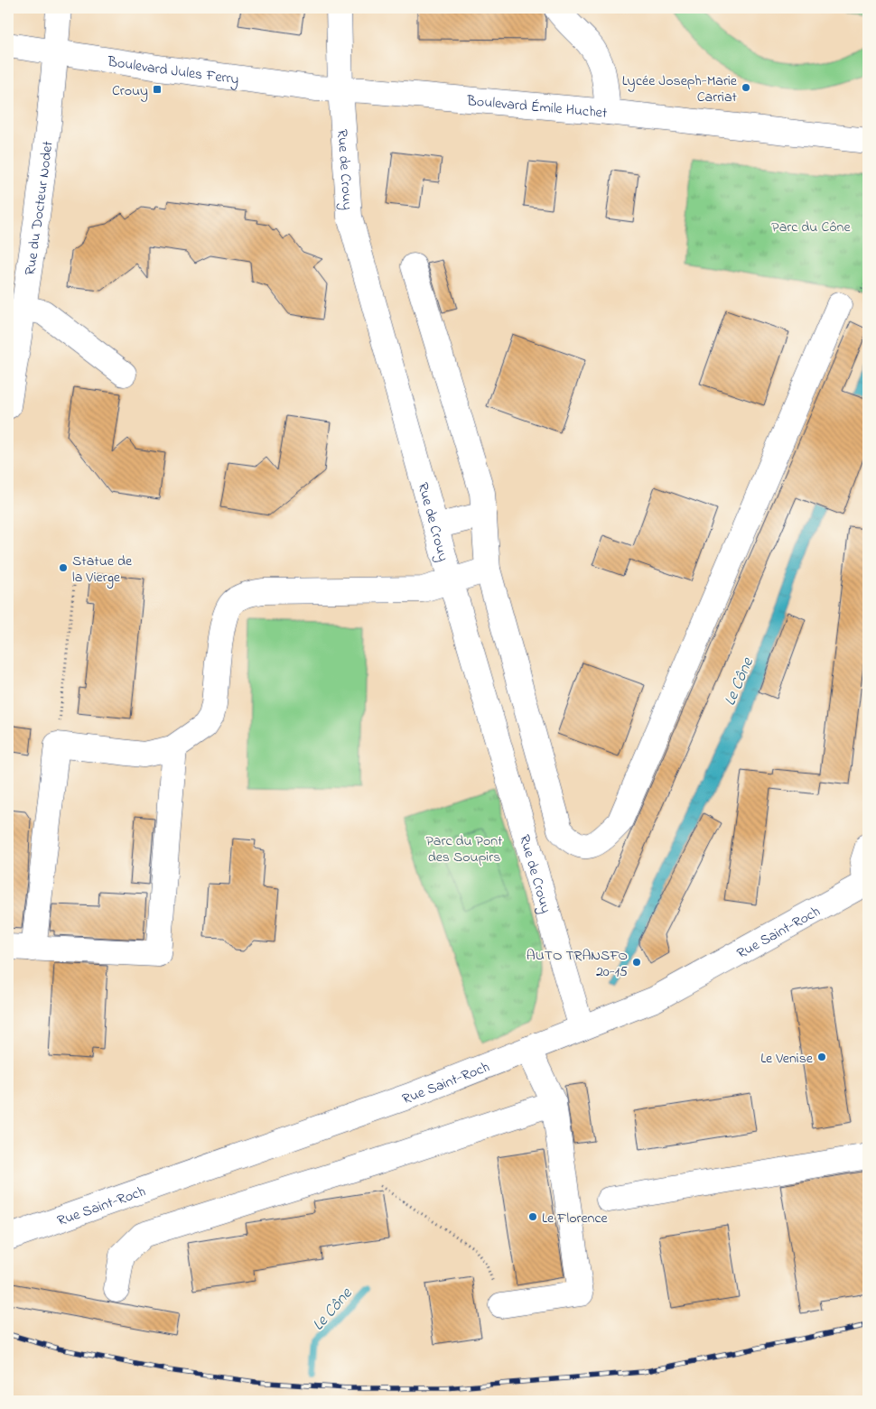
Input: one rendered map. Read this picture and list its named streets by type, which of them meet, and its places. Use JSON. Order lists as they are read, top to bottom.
{
  "streets": {
    "street": [
      "Boulevard Jules Ferry",
      "Boulevard Émile Huchet",
      "Rue de Crouy",
      "Rue du Docteur Nodet",
      "Rue Saint-Roch"
    ]
  },
  "crossings": [
    ["Boulevard Jules Ferry", "Boulevard Émile Huchet"],
    ["Boulevard Jules Ferry", "Rue de Crouy"],
    ["Boulevard Jules Ferry", "Rue du Docteur Nodet"],
    ["Boulevard Émile Huchet", "Rue de Crouy"],
    ["Rue de Crouy", "Rue Saint-Roch"]
  ],
  "water": ["Le Cône"],
  "parks": ["Parc du Cône", "Parc du Pont des Soupirs"],
  "places": {
    "other": [
      "Lycée Joseph-Marie Carriat",
      "Statue de la Vierge",
      "AUTO TRANSFO 20-15",
      "Le Venise",
      "Le Florence"
    ],
    "transit": ["Crouy"]
  }
}
